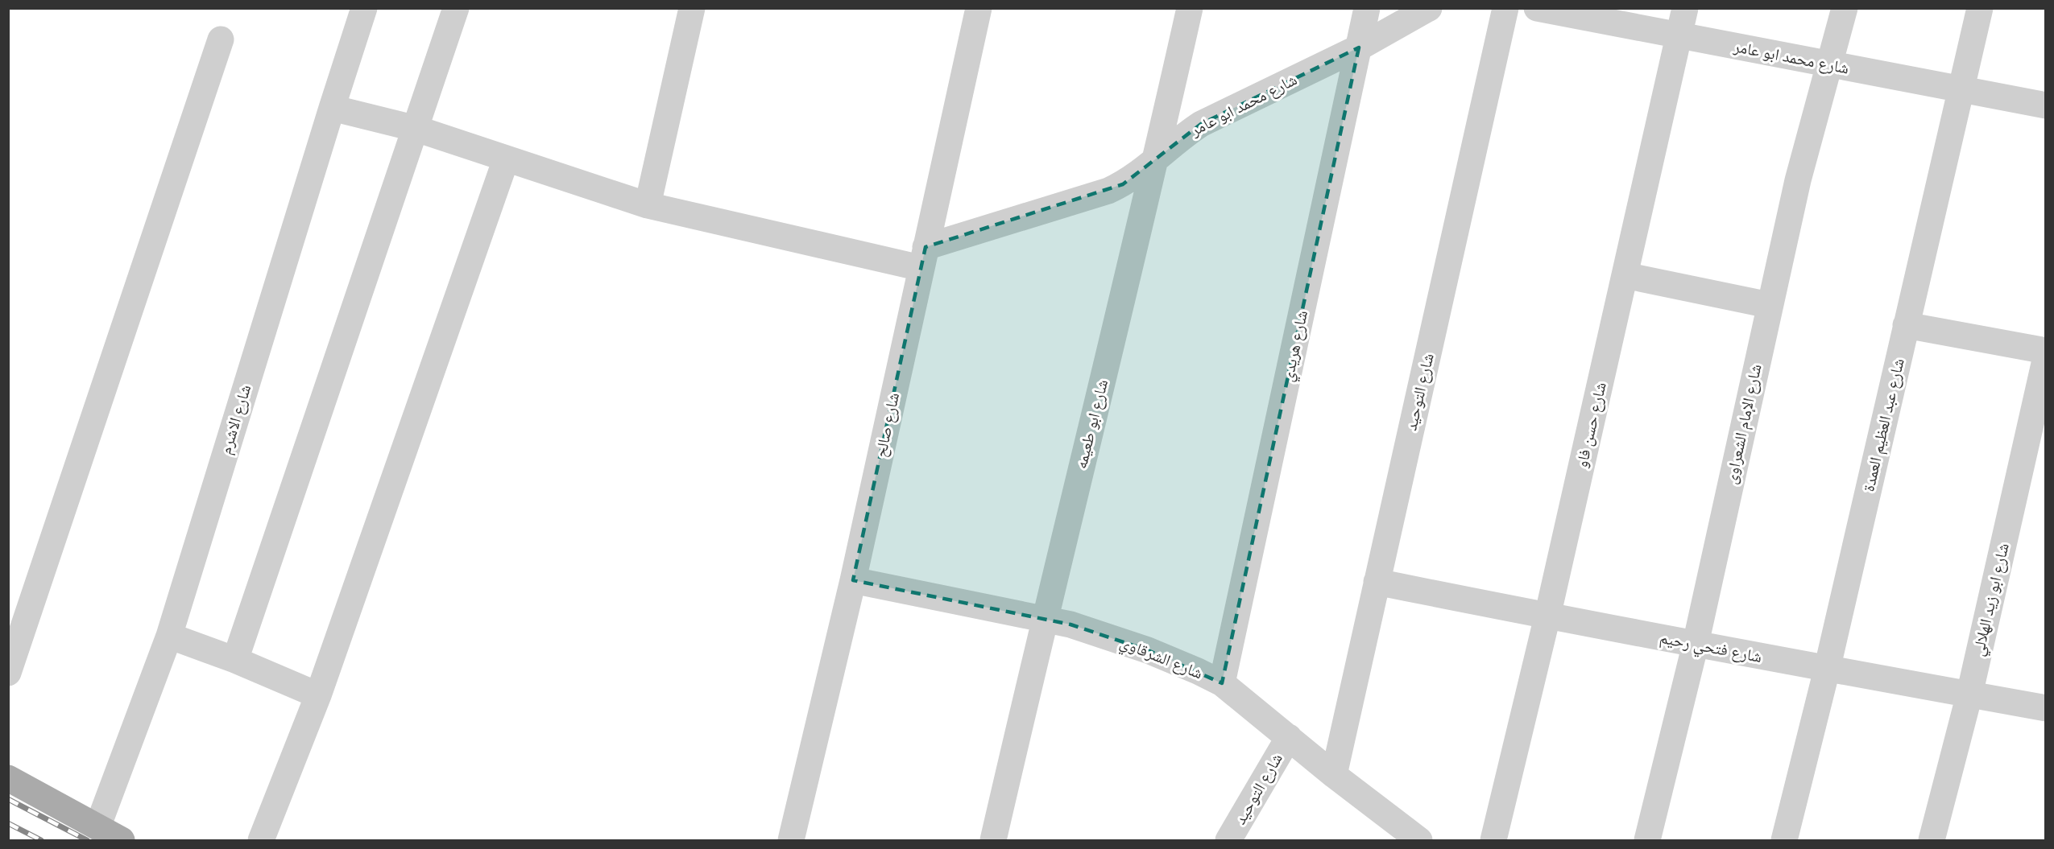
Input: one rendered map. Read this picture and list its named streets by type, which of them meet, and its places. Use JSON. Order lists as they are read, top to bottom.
{
  "streets": {
    "street": [
      "شارع محمد ابو عامر",
      "شارع هريدي",
      "شارع التوحيد",
      "شارع الاشرم",
      "شارع ابو طعيمه",
      "شارع الإمام الشعراوى",
      "شارع صالح",
      "شارع حسن فاو",
      "شارع عبد العظيم العمدة",
      "شارع ابو زيد الهلالي",
      "شارع فتحي رحيم",
      "شارع الشرقاوي"
    ]
  },
  "crossings": [
    ["شارع محمد ابو عامر", "شارع هريدي"],
    ["شارع محمد ابو عامر", "شارع ابو طعيمه"],
    ["شارع محمد ابو عامر", "شارع الإمام الشعراوى"],
    ["شارع محمد ابو عامر", "شارع صالح"],
    ["شارع محمد ابو عامر", "شارع حسن فاو"],
    ["شارع محمد ابو عامر", "شارع عبد العظيم العمدة"],
    ["شارع هريدي", "شارع الشرقاوي"],
    ["شارع التوحيد", "شارع فتحي رحيم"],
    ["شارع التوحيد", "شارع الشرقاوي"],
    ["شارع ابو طعيمه", "شارع الشرقاوي"],
    ["شارع الإمام الشعراوى", "شارع فتحي رحيم"],
    ["شارع صالح", "شارع الشرقاوي"],
    ["شارع حسن فاو", "شارع فتحي رحيم"],
    ["شارع عبد العظيم العمدة", "شارع فتحي رحيم"],
    ["شارع ابو زيد الهلالي", "شارع فتحي رحيم"]
  ]
}
